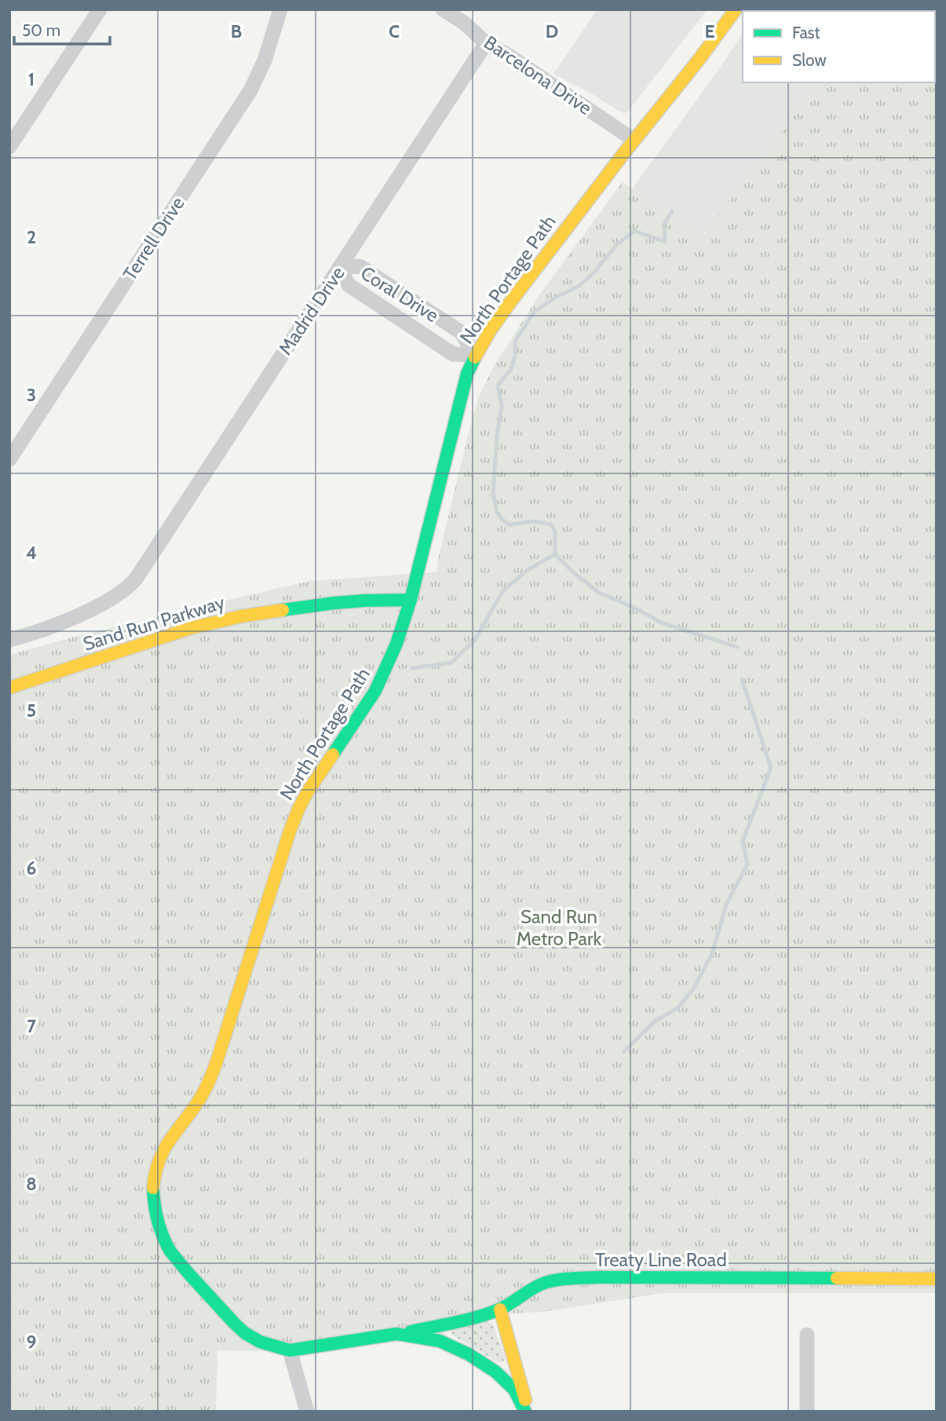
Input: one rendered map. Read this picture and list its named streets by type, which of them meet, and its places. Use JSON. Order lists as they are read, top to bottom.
{
  "streets": {
    "main road": ["North Portage Path", "Sand Run Parkway", "Treaty Line Road"],
    "street": [
      "Barcelona Drive",
      "Terrell Drive",
      "Coral Drive",
      "Madrid Drive"
    ]
  },
  "crossings": [
    ["Barcelona Drive", "North Portage Path"],
    ["Barcelona Drive", "Madrid Drive"],
    ["North Portage Path", "Coral Drive"],
    ["North Portage Path", "Sand Run Parkway"],
    ["North Portage Path", "Treaty Line Road"],
    ["Coral Drive", "Madrid Drive"]
  ],
  "parks": ["Sand Run Metro Park"],
  "legend": ["Fast", "Slow"],
  "scale_bar": "50 m",
  "grid": {
    "columns": [
      "B",
      "C",
      "D",
      "E"
    ],
    "rows": [
      "1",
      "2",
      "3",
      "4",
      "5",
      "6",
      "7",
      "8",
      "9"
    ]
  }
}
